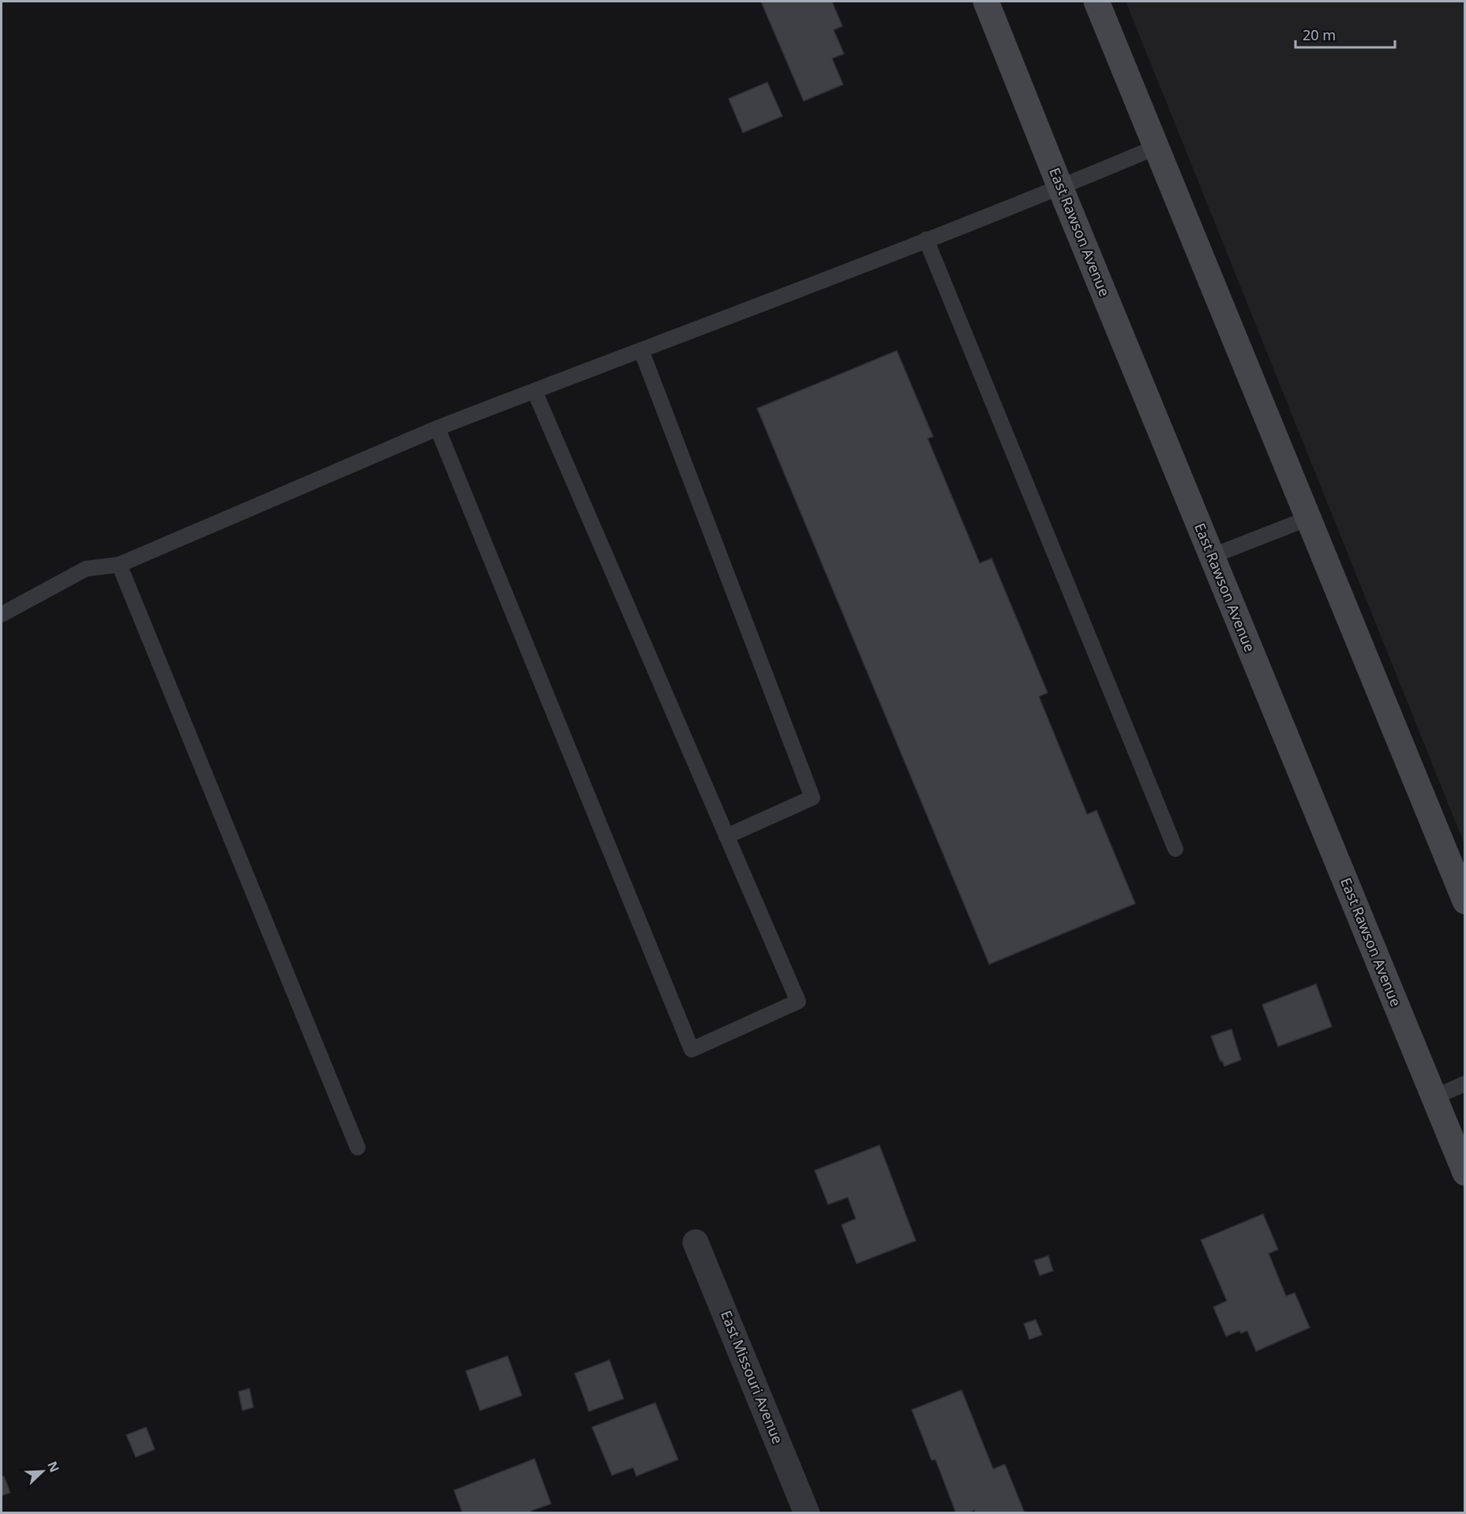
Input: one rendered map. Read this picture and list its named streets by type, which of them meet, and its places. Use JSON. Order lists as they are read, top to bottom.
{
  "streets": {
    "main road": ["East Rawson Avenue"],
    "street": ["East Missouri Avenue"]
  },
  "scale_bar": "20 m",
  "north": "top right"
}
